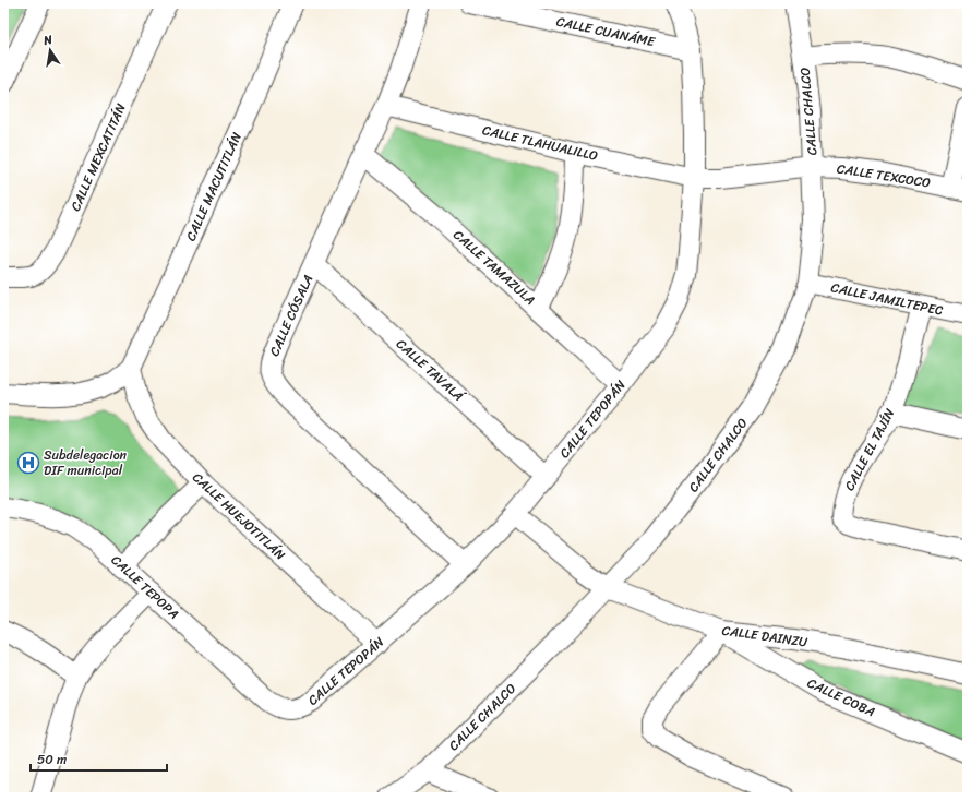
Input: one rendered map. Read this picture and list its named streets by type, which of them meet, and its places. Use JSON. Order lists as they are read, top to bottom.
{
  "streets": {
    "street": [
      "CALLE CUANÁME",
      "CALLE CHALCO",
      "CALLE TLAHUALILLO",
      "CALLE MEXCATITÁN",
      "CALLE TEXCOCO",
      "CALLE MACUTITLÁN",
      "CALLE TAMAZULA",
      "CALLE JAMILTEPEC",
      "CALLE CÓSALA",
      "CALLE TAVALÁ",
      "CALLE TEPOPÁN",
      "CALLE EL TAJÍN",
      "CALLE HUEJOTITLÁN",
      "CALLE TEPOPA",
      "CALLE DAINZU",
      "CALLE COBA"
    ]
  },
  "crossings": [
    ["CALLE CUANÁME", "CALLE TEPOPÁN"],
    ["CALLE CHALCO", "CALLE TEXCOCO"],
    ["CALLE CHALCO", "CALLE JAMILTEPEC"],
    ["CALLE CHALCO", "CALLE DAINZU"],
    ["CALLE TLAHUALILLO", "CALLE TEXCOCO"],
    ["CALLE TLAHUALILLO", "CALLE CÓSALA"],
    ["CALLE TLAHUALILLO", "CALLE TEPOPÁN"],
    ["CALLE TEXCOCO", "CALLE TEPOPÁN"],
    ["CALLE MACUTITLÁN", "CALLE HUEJOTITLÁN"],
    ["CALLE TAMAZULA", "CALLE CÓSALA"],
    ["CALLE TAMAZULA", "CALLE TEPOPÁN"],
    ["CALLE JAMILTEPEC", "CALLE EL TAJÍN"],
    ["CALLE CÓSALA", "CALLE TAVALÁ"],
    ["CALLE CÓSALA", "CALLE TEPOPÁN"],
    ["CALLE TAVALÁ", "CALLE TEPOPÁN"],
    ["CALLE TEPOPÁN", "CALLE HUEJOTITLÁN"],
    ["CALLE TEPOPÁN", "CALLE TEPOPA"],
    ["CALLE TEPOPÁN", "CALLE DAINZU"],
    ["CALLE DAINZU", "CALLE COBA"]
  ],
  "places": {
    "hospital": ["Subdelegacion DIF municipal"]
  },
  "scale_bar": "50 m",
  "north": "top"
}
